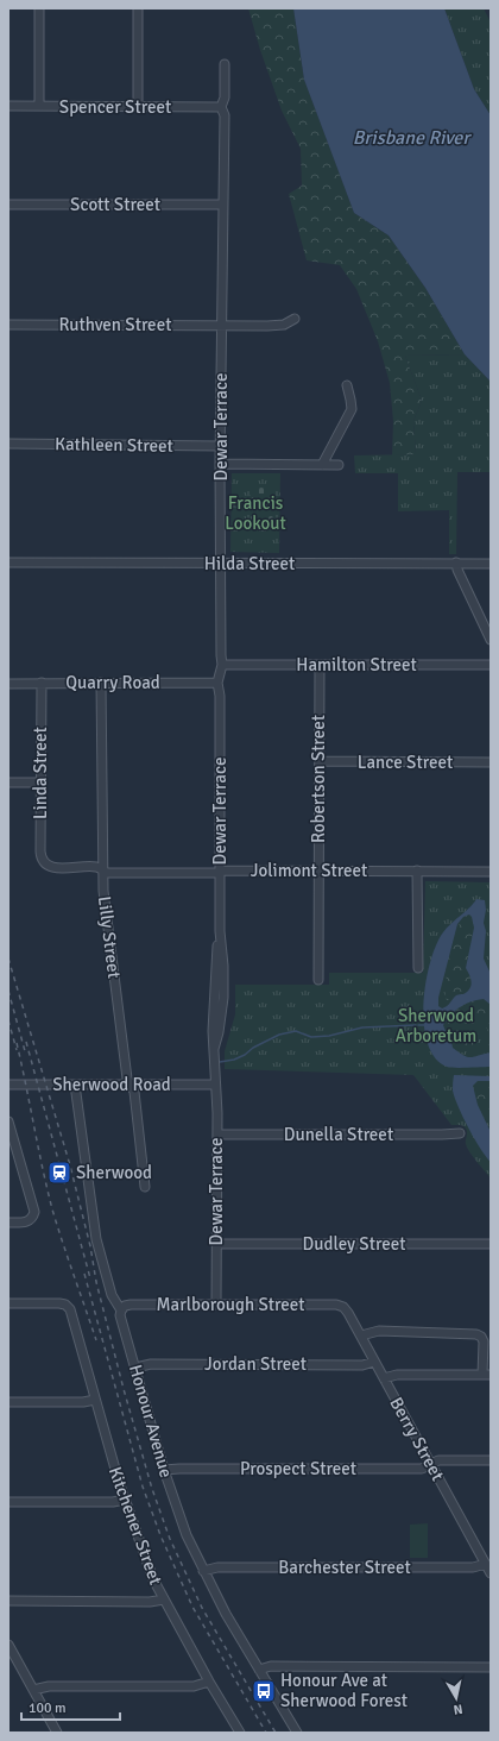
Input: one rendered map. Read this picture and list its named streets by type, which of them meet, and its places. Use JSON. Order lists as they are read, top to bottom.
{
  "streets": {
    "street": [
      "Spencer Street",
      "Scott Street",
      "Ruthven Street",
      "Dewar Terrace",
      "Kathleen Street",
      "Hilda Street",
      "Hamilton Street",
      "Quarry Road",
      "Lance Street",
      "Linda Street",
      "Robertson Street",
      "Jolimont Street",
      "Lilly Street",
      "Sherwood Road",
      "Dunella Street",
      "Dudley Street",
      "Marlborough Street",
      "Jordan Street",
      "Honour Avenue",
      "Berry Street",
      "Prospect Street",
      "Kitchener Street",
      "Barchester Street"
    ]
  },
  "crossings": [
    ["Spencer Street", "Dewar Terrace"],
    ["Scott Street", "Dewar Terrace"],
    ["Ruthven Street", "Dewar Terrace"],
    ["Dewar Terrace", "Kathleen Street"],
    ["Dewar Terrace", "Hilda Street"],
    ["Dewar Terrace", "Hamilton Street"],
    ["Dewar Terrace", "Quarry Road"],
    ["Dewar Terrace", "Jolimont Street"],
    ["Dewar Terrace", "Sherwood Road"],
    ["Dewar Terrace", "Dunella Street"],
    ["Dewar Terrace", "Dudley Street"],
    ["Dewar Terrace", "Marlborough Street"],
    ["Hamilton Street", "Robertson Street"],
    ["Quarry Road", "Linda Street"],
    ["Quarry Road", "Lilly Street"],
    ["Lance Street", "Robertson Street"],
    ["Linda Street", "Jolimont Street"],
    ["Robertson Street", "Jolimont Street"],
    ["Jolimont Street", "Lilly Street"],
    ["Lilly Street", "Sherwood Road"],
    ["Sherwood Road", "Honour Avenue"],
    ["Marlborough Street", "Honour Avenue"],
    ["Marlborough Street", "Berry Street"],
    ["Jordan Street", "Honour Avenue"],
    ["Jordan Street", "Berry Street"],
    ["Honour Avenue", "Prospect Street"],
    ["Honour Avenue", "Barchester Street"],
    ["Berry Street", "Prospect Street"],
    ["Berry Street", "Barchester Street"]
  ],
  "water": ["Brisbane River"],
  "parks": ["Francis Lookout", "Sherwood Arboretum"],
  "places": {
    "station": ["Sherwood"],
    "bus stop": ["Honour Ave at Sherwood Forest"]
  },
  "scale_bar": "100 m",
  "north": "bottom"
}
